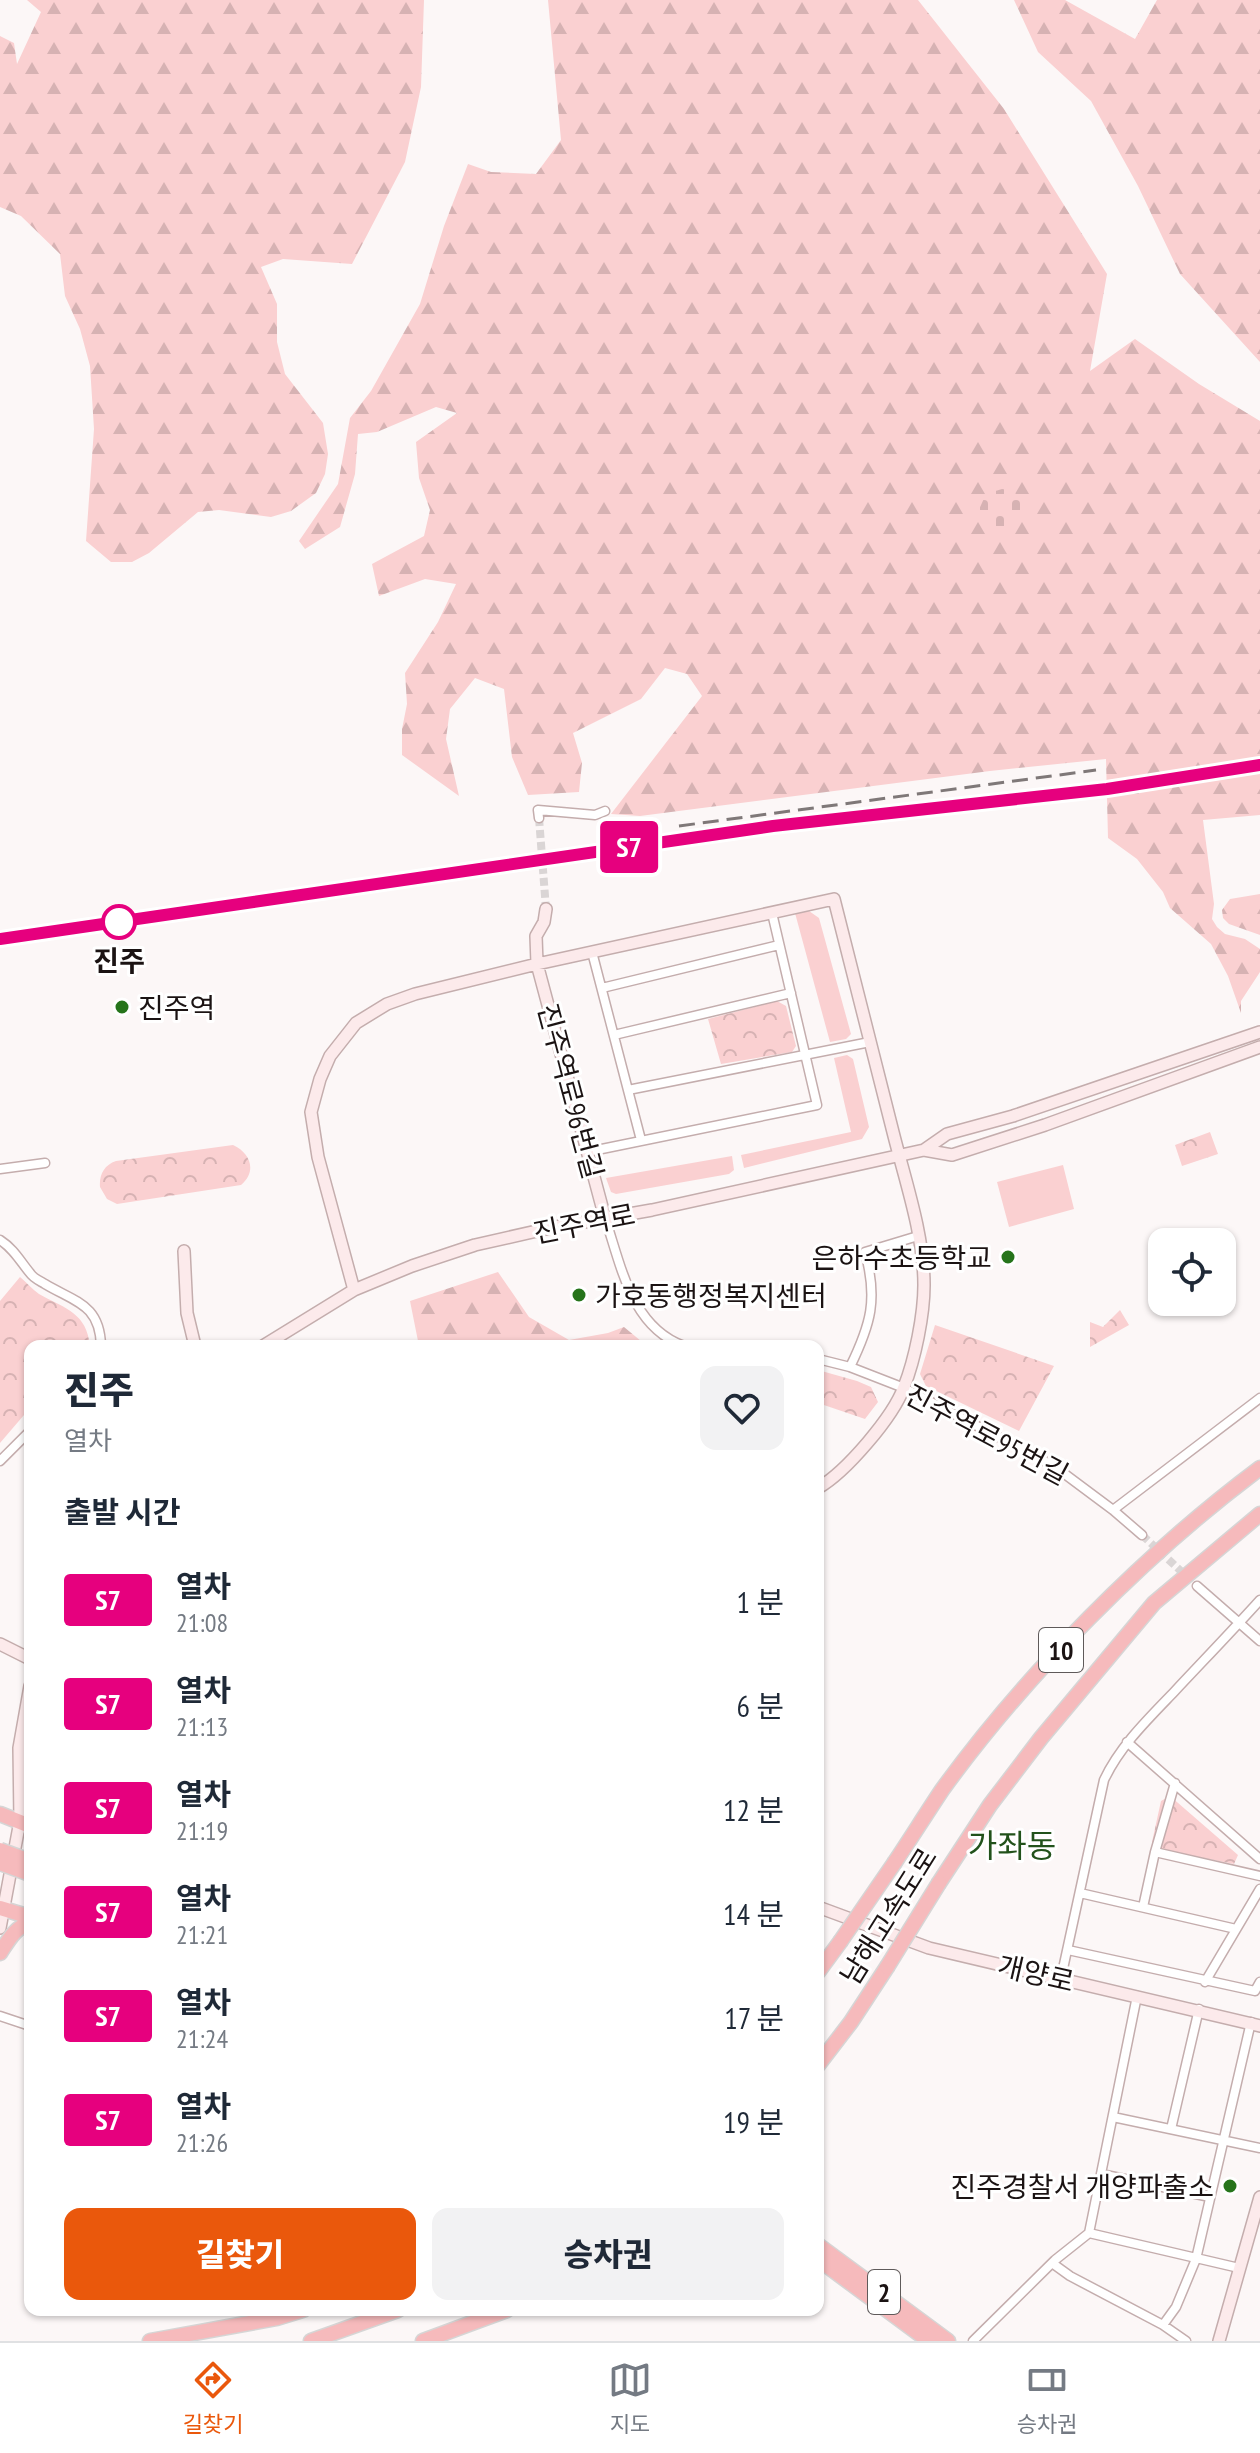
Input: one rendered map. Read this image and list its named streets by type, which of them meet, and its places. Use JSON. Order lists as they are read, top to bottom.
{
  "streets": {
    "highway": ["10", "남해고속도로", "2"],
    "street": [
      "진주역로96번길",
      "진주역로",
      "진주역로95번길",
      "개양로"
    ]
  },
  "crossings": [
    ["진주역로96번길", "진주역로"]
  ],
  "districts": ["가좌동"],
  "places": [
    "진주",
    "진주역",
    "은하수초등학교",
    "가호동행정복지센터",
    "진주경찰서 개양파출소"
  ],
  "page": {
    "on_map": "S7",
    "heading": [
      ["진주", "열차"],
      "출발 시간"
    ],
    "list": [
      {
        "mark": "S7",
        "name": "열차",
        "note": "21:08",
        "value": "1 분"
      },
      {
        "mark": "S7",
        "name": "열차",
        "note": "21:13",
        "value": "6 분"
      },
      {
        "mark": "S7",
        "name": "열차",
        "note": "21:19",
        "value": "12 분"
      },
      {
        "mark": "S7",
        "name": "열차",
        "note": "21:21",
        "value": "14 분"
      },
      {
        "mark": "S7",
        "name": "열차",
        "note": "21:24",
        "value": "17 분"
      },
      {
        "mark": "S7",
        "name": "열차",
        "note": "21:26",
        "value": "19 분"
      }
    ],
    "buttons": ["길찾기", "승차권"],
    "tabs": ["길찾기", "지도", "승차권"]
  }
}
